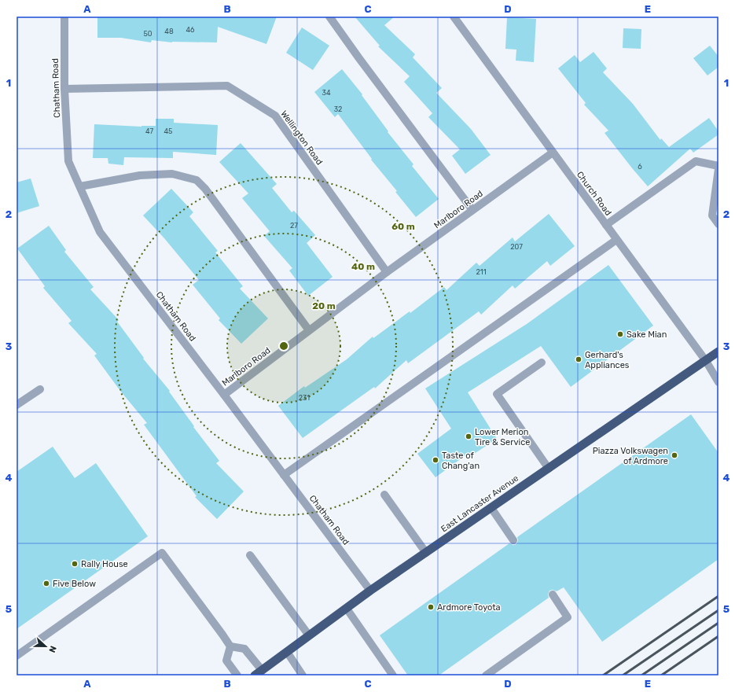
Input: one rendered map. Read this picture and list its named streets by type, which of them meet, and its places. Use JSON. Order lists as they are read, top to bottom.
{
  "streets": {
    "highway": ["East Lancaster Avenue"],
    "street": [
      "Chatham Road",
      "Wellington Road",
      "Church Road",
      "Marlboro Road"
    ]
  },
  "crossings": [
    ["Chatham Road", "Wellington Road"],
    ["Chatham Road", "Marlboro Road"],
    ["Chatham Road", "East Lancaster Avenue"],
    ["Wellington Road", "Marlboro Road"],
    ["Church Road", "Marlboro Road"],
    ["Church Road", "East Lancaster Avenue"]
  ],
  "places": [
    "Sake Mian",
    "Gerhard's Appliances",
    "Lower Merion Tire & Service",
    "Piazza Volkswagen of Ardmore",
    "Taste of Chang'an",
    "Rally House",
    "Five Below",
    "Ardmore Toyota"
  ],
  "house_numbers": [
    "46",
    "48",
    "50",
    "34",
    "32",
    "47",
    "45",
    "6",
    "27",
    "207",
    "211",
    "231"
  ],
  "north": "right",
  "grid": {
    "columns": [
      "A",
      "B",
      "C",
      "D",
      "E"
    ],
    "rows": [
      "1",
      "2",
      "3",
      "4",
      "5"
    ]
  },
  "rings": ["60 m", "40 m", "20 m"]
}
